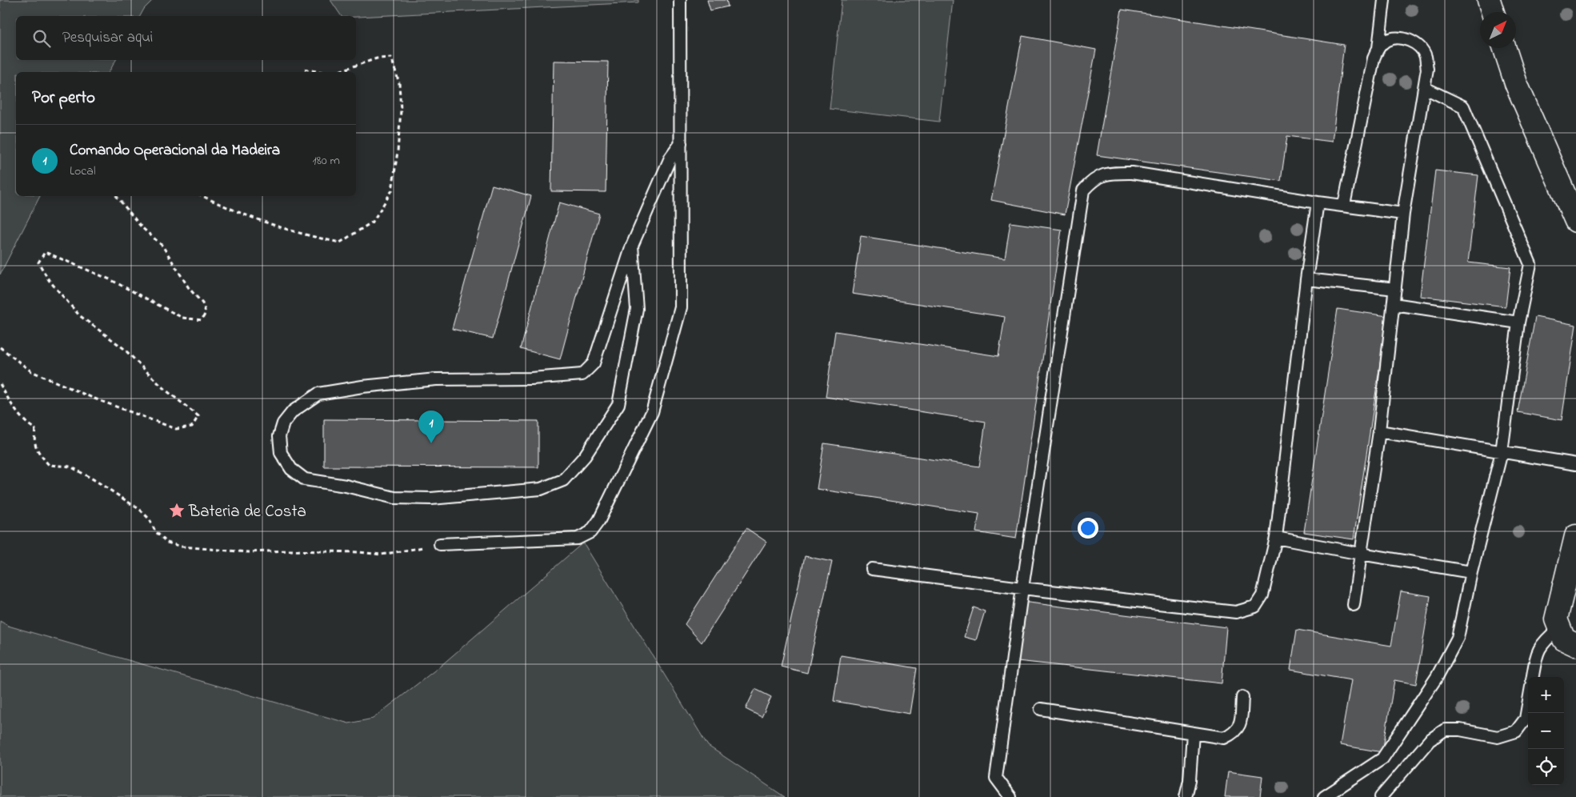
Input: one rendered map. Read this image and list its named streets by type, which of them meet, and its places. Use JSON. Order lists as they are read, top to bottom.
{
  "places": {
    "place": ["Bateria de Costa"]
  },
  "north": "top right",
  "page": {
    "search": "Pesquisar aqui",
    "heading": "Por perto",
    "list": [
      {
        "mark": "1",
        "name": "Comando Operacional da Madeira",
        "note": "Local",
        "value": "180 m"
      }
    ],
    "pins": "1",
    "map_buttons": ["+", "−"]
  }
}
